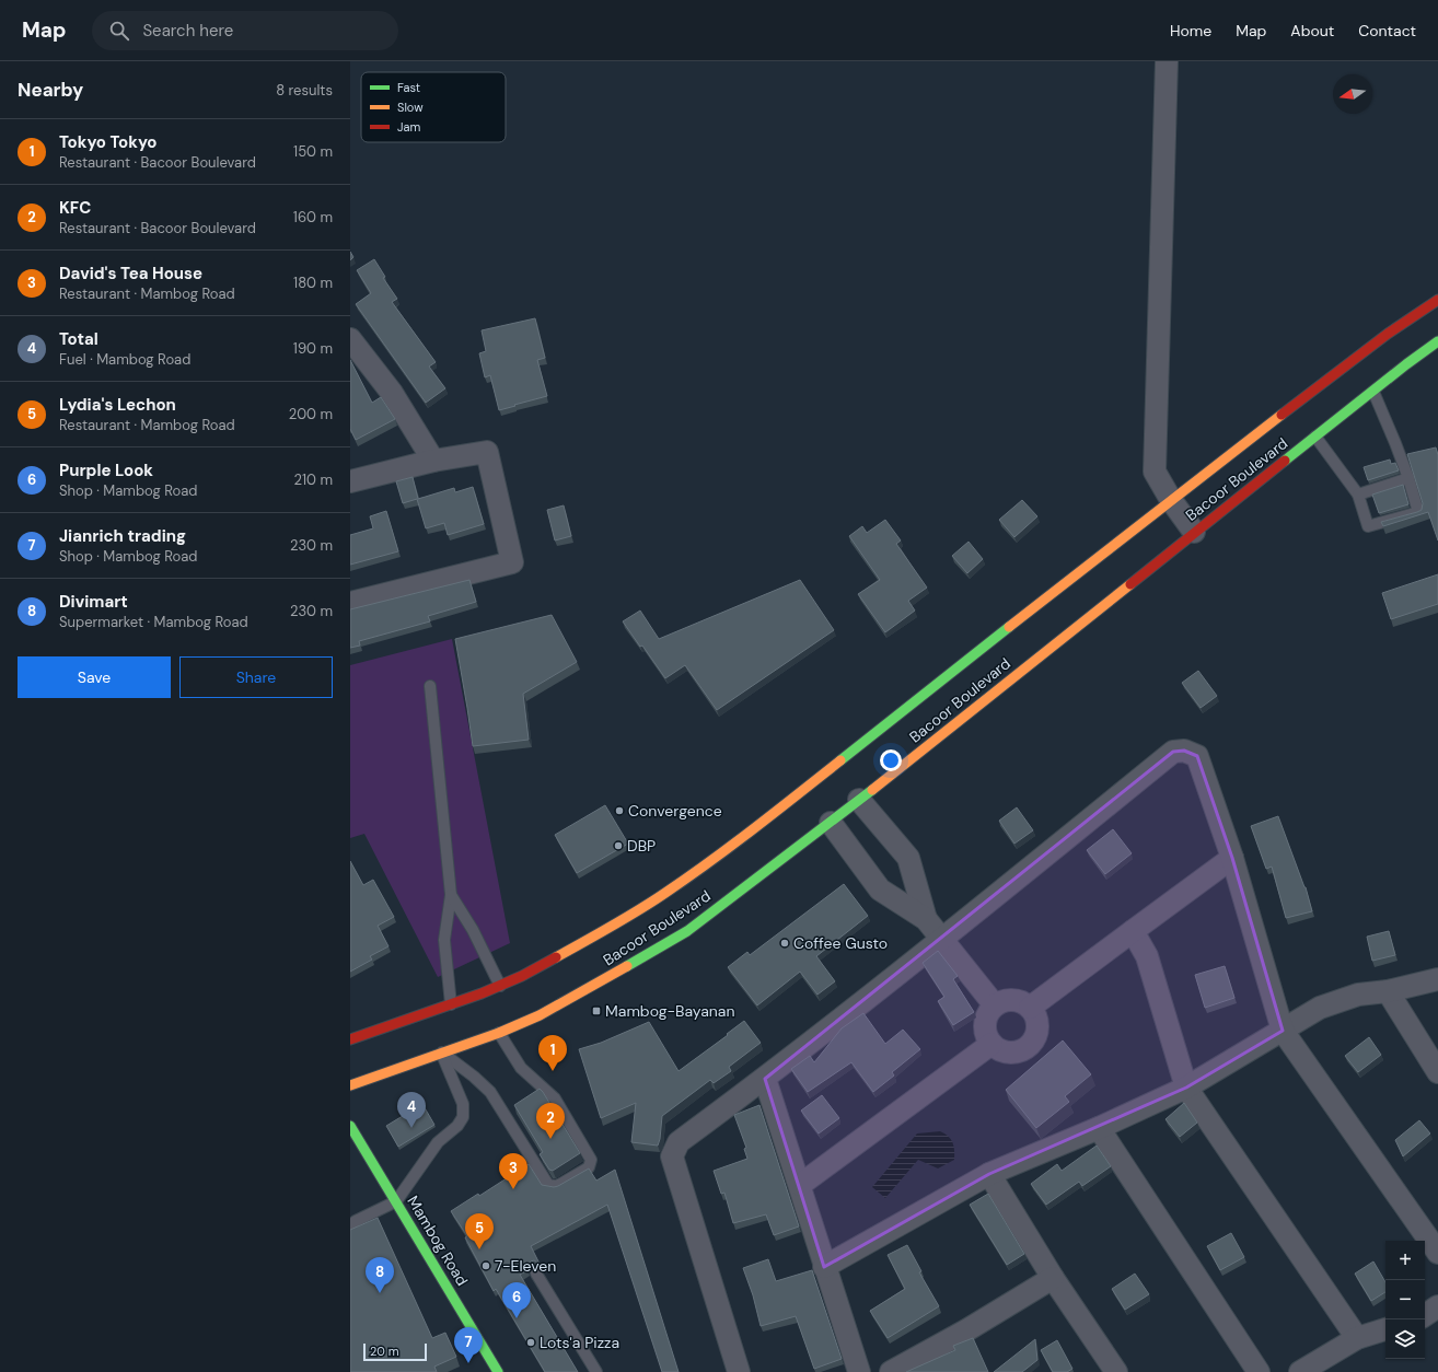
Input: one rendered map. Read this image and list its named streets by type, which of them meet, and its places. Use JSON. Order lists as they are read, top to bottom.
{
  "streets": {
    "main road": ["Bacoor Boulevard", "Mambog Road"]
  },
  "places": {
    "other": [
      "Convergence",
      "DBP",
      "Coffee Gusto",
      "7-Eleven",
      "Lots'a Pizza"
    ],
    "transit": ["Mambog-Bayanan"]
  },
  "legend": ["Fast", "Slow", "Jam"],
  "scale_bar": "20 m",
  "north": "left",
  "page": {
    "header": "Map",
    "search": "Search here",
    "nav": [
      "Home",
      "Map",
      "About",
      "Contact"
    ],
    "heading": ["Nearby", "8 results"],
    "list": [
      {
        "mark": "1",
        "name": "Tokyo Tokyo",
        "note": "Restaurant · Bacoor Boulevard",
        "value": "150 m"
      },
      {
        "mark": "2",
        "name": "KFC",
        "note": "Restaurant · Bacoor Boulevard",
        "value": "160 m"
      },
      {
        "mark": "3",
        "name": "David's Tea House",
        "note": "Restaurant · Mambog Road",
        "value": "180 m"
      },
      {
        "mark": "4",
        "name": "Total",
        "note": "Fuel · Mambog Road",
        "value": "190 m"
      },
      {
        "mark": "5",
        "name": "Lydia's Lechon",
        "note": "Restaurant · Mambog Road",
        "value": "200 m"
      },
      {
        "mark": "6",
        "name": "Purple Look",
        "note": "Shop · Mambog Road",
        "value": "210 m"
      },
      {
        "mark": "7",
        "name": "Jianrich trading",
        "note": "Shop · Mambog Road",
        "value": "230 m"
      },
      {
        "mark": "8",
        "name": "Divimart",
        "note": "Supermarket · Mambog Road",
        "value": "230 m"
      }
    ],
    "buttons": ["Save", "Share"],
    "pins": [
      "1",
      "4",
      "2",
      "3",
      "5",
      "8",
      "6",
      "7"
    ],
    "map_buttons": ["+", "−"],
    "scale": "20 m"
  }
}
